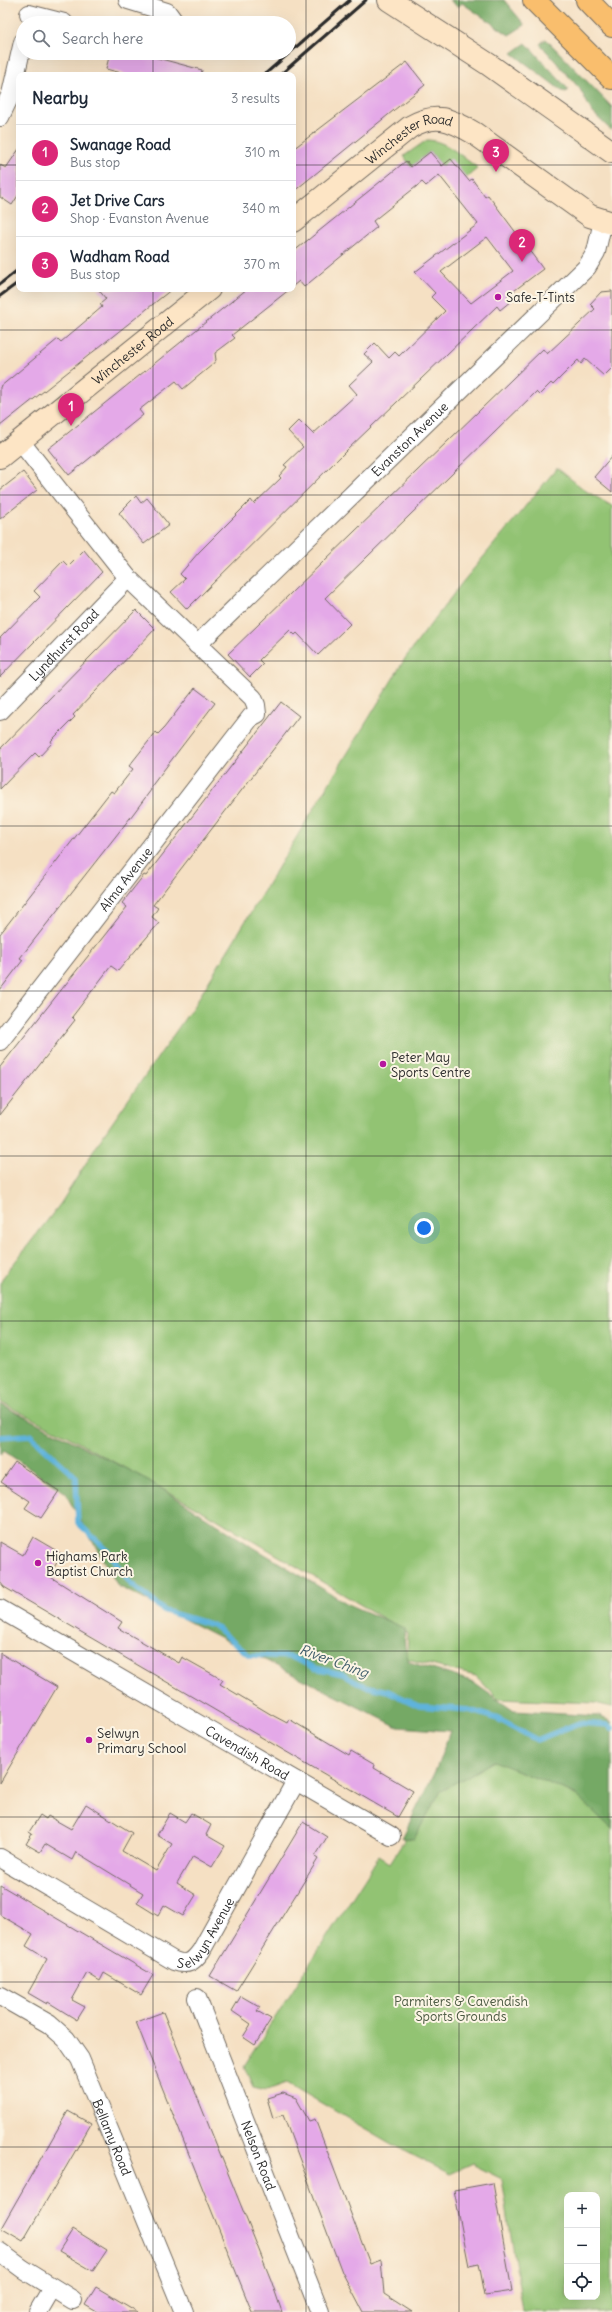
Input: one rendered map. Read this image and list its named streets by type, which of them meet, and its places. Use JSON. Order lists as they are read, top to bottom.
{
  "streets": {
    "main road": ["Winchester Road"],
    "street": [
      "Evanston Avenue",
      "Lyndhurst Road",
      "Alma Avenue",
      "Cavendish Road",
      "Selwyn Avenue",
      "Bellamy Road",
      "Nelson Road"
    ]
  },
  "crossings": [
    ["Winchester Road", "Evanston Avenue"],
    ["Evanston Avenue", "Alma Avenue"],
    ["Cavendish Road", "Selwyn Avenue"]
  ],
  "water": ["River Ching"],
  "parks": ["Parmiters & Cavendish Sports Grounds"],
  "places": [
    "Safe-T-Tints",
    "Peter May Sports Centre",
    "Highams Park Baptist Church",
    "Selwyn Primary School"
  ],
  "page": {
    "search": "Search here",
    "heading": ["Nearby", "3 results"],
    "list": [
      {
        "mark": "1",
        "name": "Swanage Road",
        "note": "Bus stop",
        "value": "310 m"
      },
      {
        "mark": "2",
        "name": "Jet Drive Cars",
        "note": "Shop · Evanston Avenue",
        "value": "340 m"
      },
      {
        "mark": "3",
        "name": "Wadham Road",
        "note": "Bus stop",
        "value": "370 m"
      }
    ],
    "pins": ["3", "2", "1"],
    "map_buttons": ["+", "−"]
  }
}
